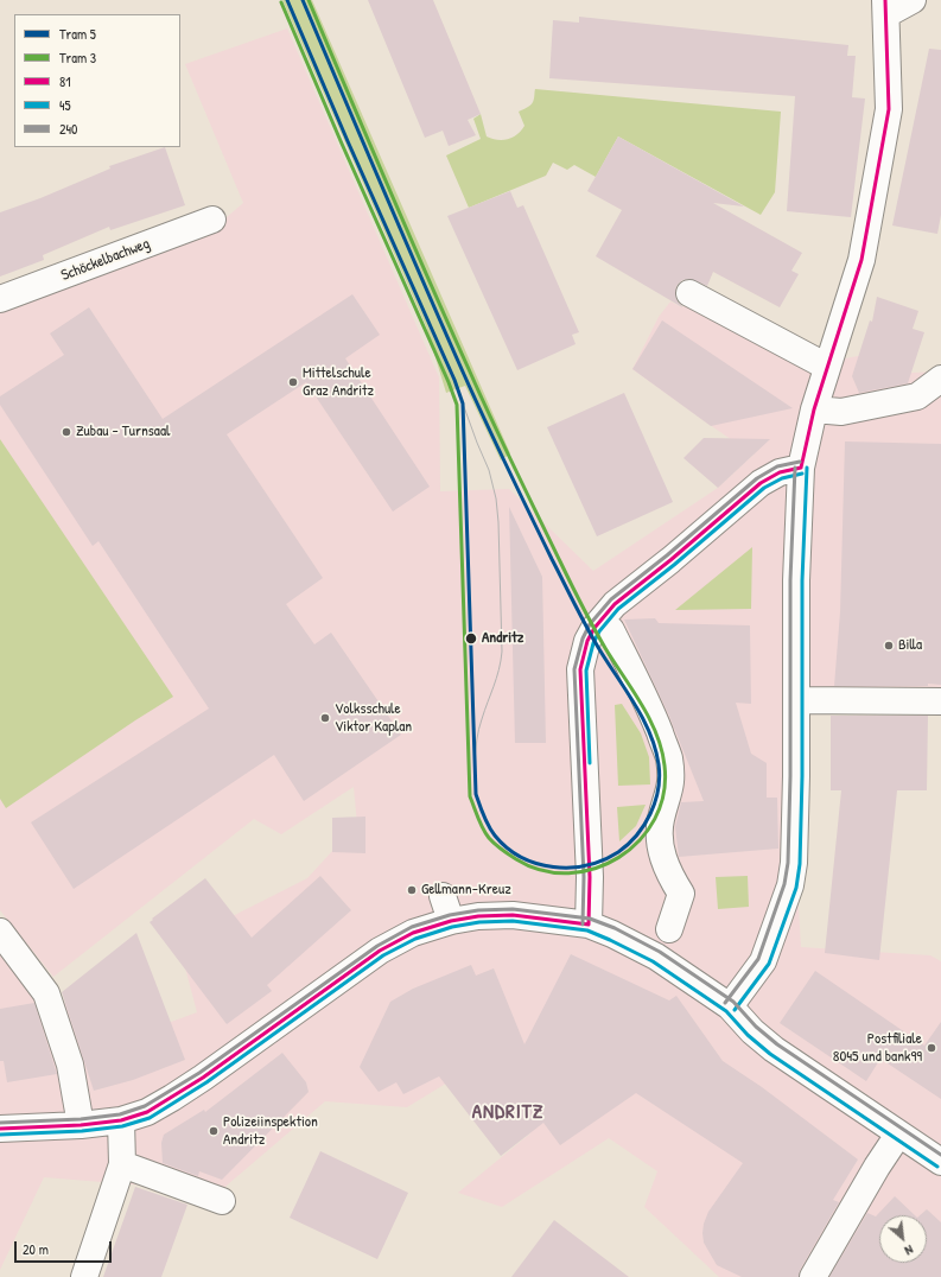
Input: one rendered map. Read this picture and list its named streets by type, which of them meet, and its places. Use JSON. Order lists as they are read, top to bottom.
{
  "streets": {
    "street": ["Schöckelbachweg"]
  },
  "districts": ["ANDRITZ"],
  "places": [
    "Mittelschule Graz Andritz",
    "Zubau - Turnsaal",
    "Andritz",
    "Billa",
    "Volksschule Viktor Kaplan",
    "Gellmann-Kreuz",
    "Postfiliale 8045 und bank99",
    "Polizeiinspektion Andritz"
  ],
  "lines": [
    "tram line 5",
    "tram line 3",
    "transit line 81",
    "transit line 240",
    "transit line 45"
  ],
  "legend": [
    "Tram 5",
    "Tram 3",
    "81",
    "45",
    "240"
  ],
  "scale_bar": "20 m",
  "north": "bottom right"
}
